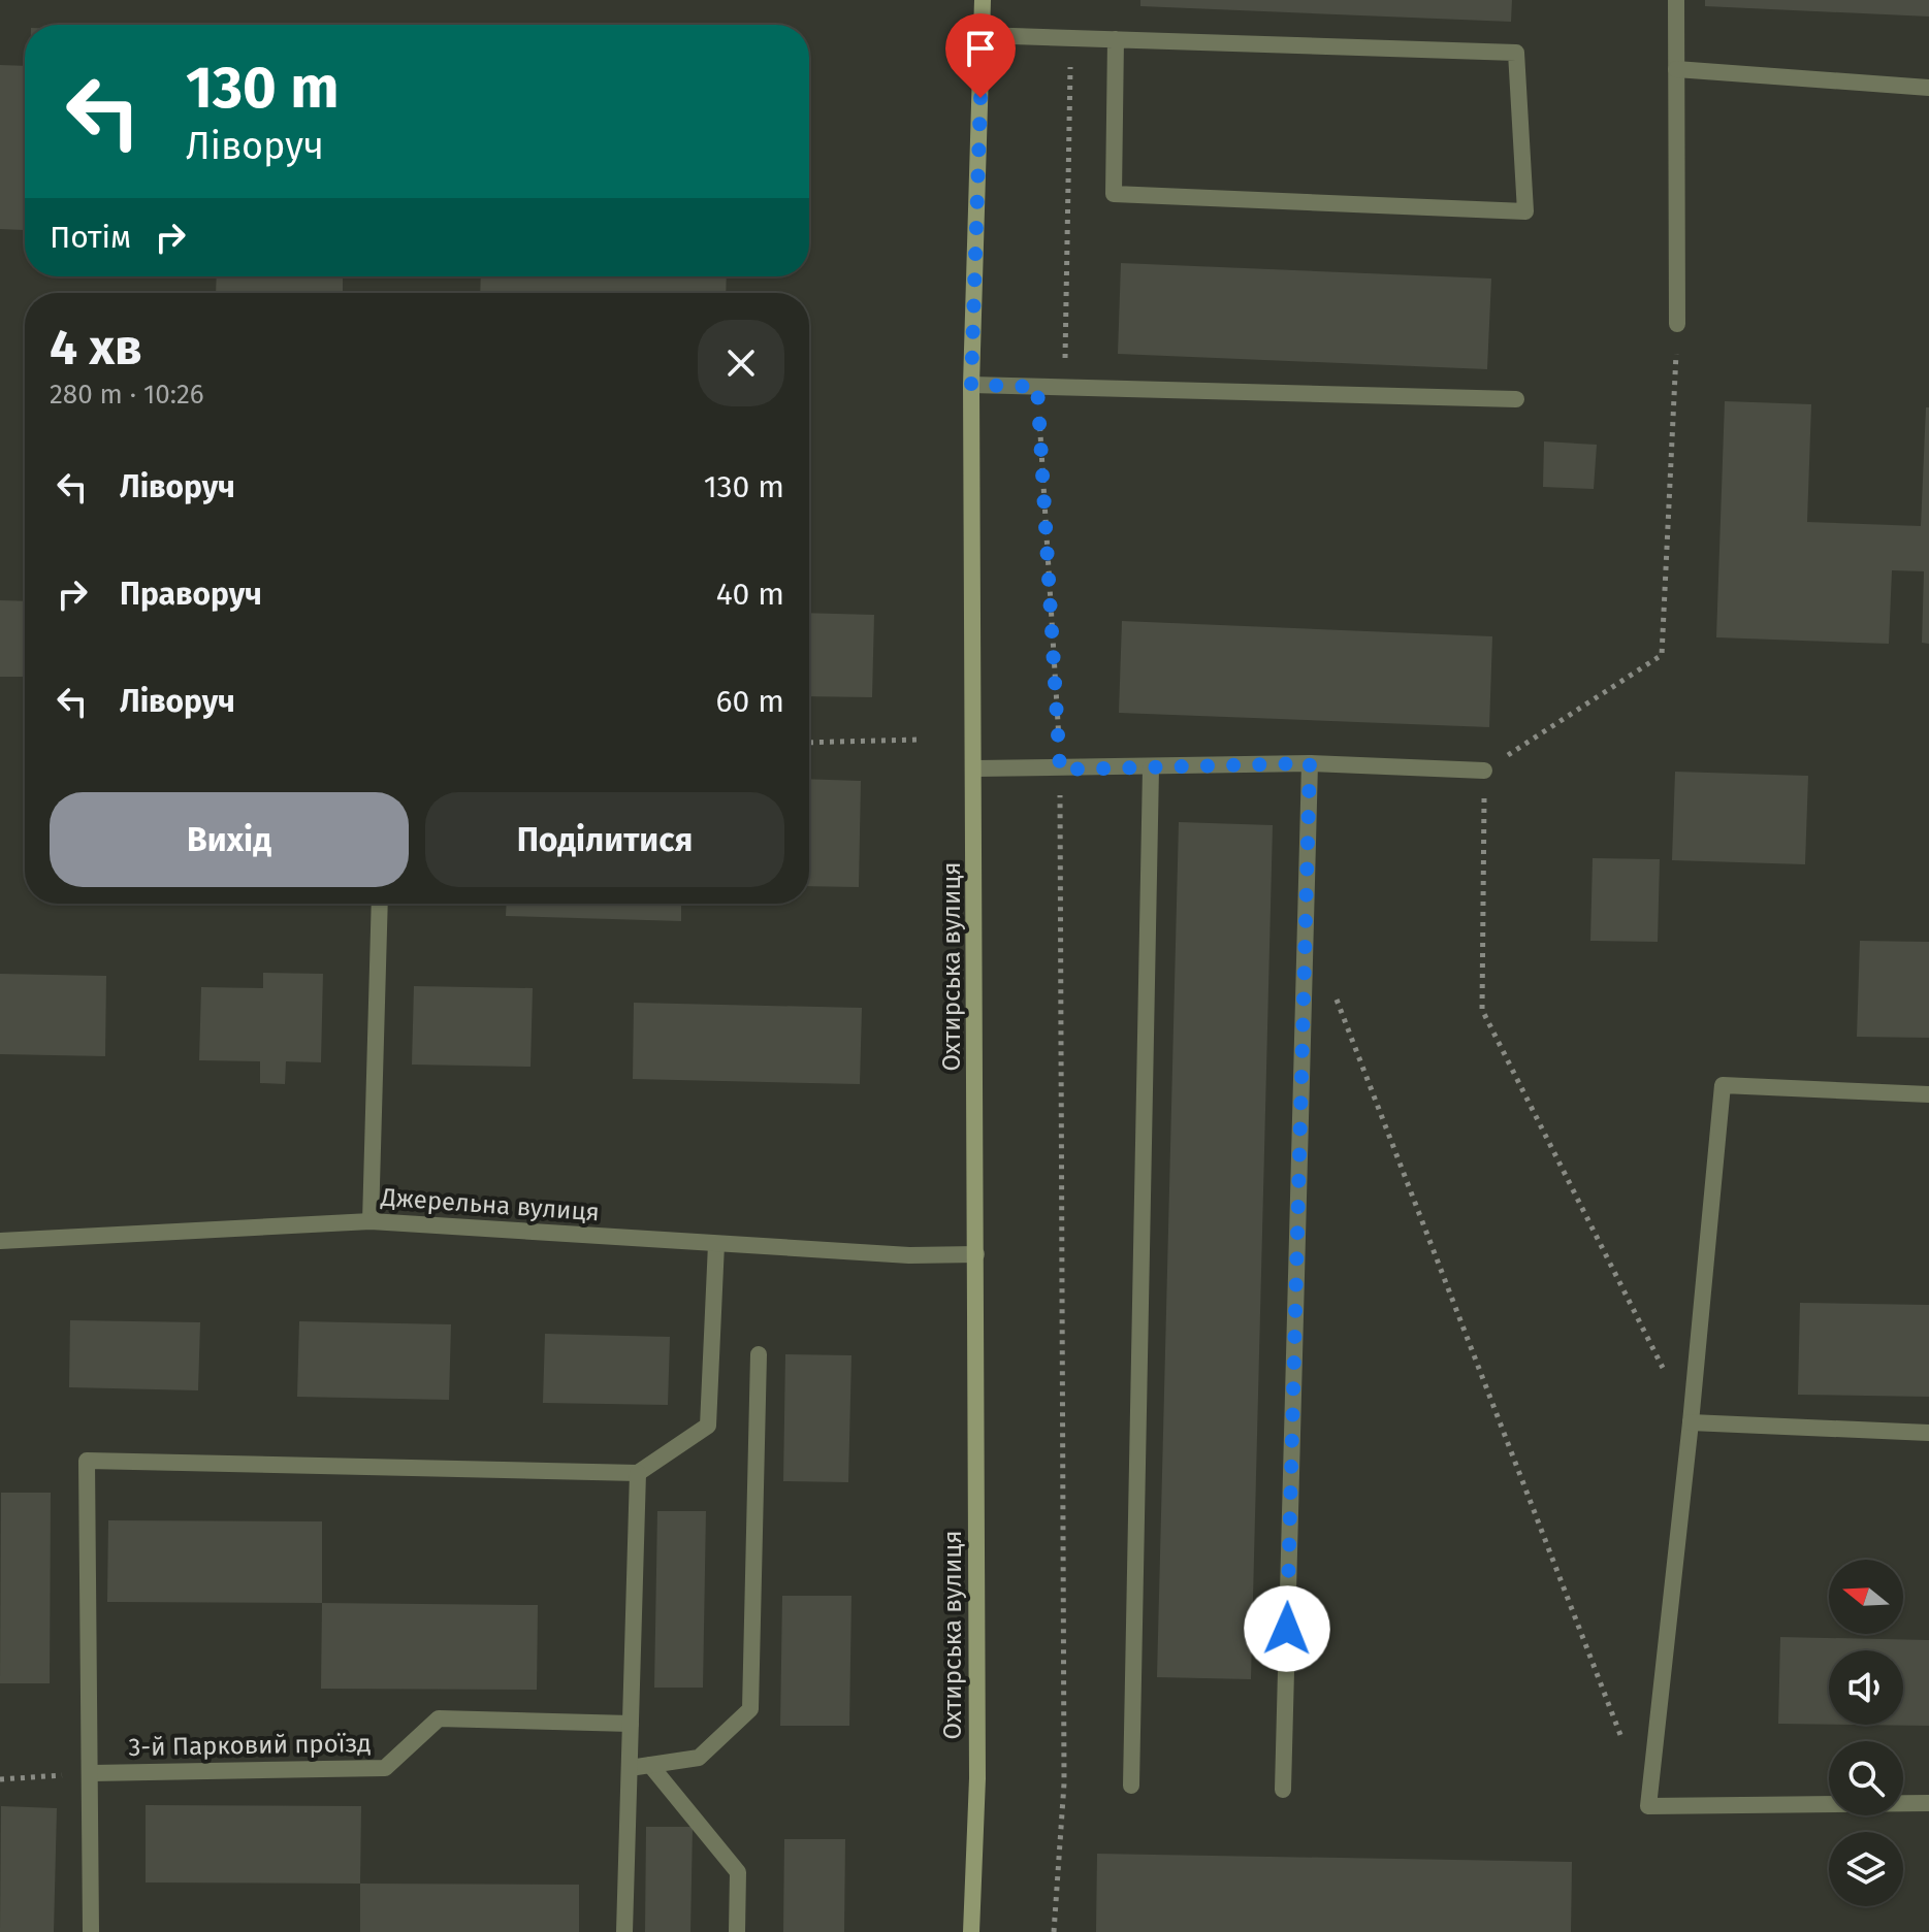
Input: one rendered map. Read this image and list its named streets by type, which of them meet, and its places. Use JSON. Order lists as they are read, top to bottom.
{
  "streets": {
    "street": ["Охтирська вулиця", "Джерельна вулиця", "3-й Парковий проїзд"]
  },
  "crossings": [
    ["Охтирська вулиця", "Джерельна вулиця"]
  ],
  "north": "left",
  "page": {
    "turn": ["130 m", "Ліворуч"],
    "then": "Потім",
    "heading": ["4 хв", "280 m · 10:26"],
    "list": [
      {
        "name": "Ліворуч",
        "value": "130 m"
      },
      {
        "name": "Праворуч",
        "value": "40 m"
      },
      {
        "name": "Ліворуч",
        "value": "60 m"
      }
    ],
    "buttons": ["Вихід", "Поділитися"]
  }
}
